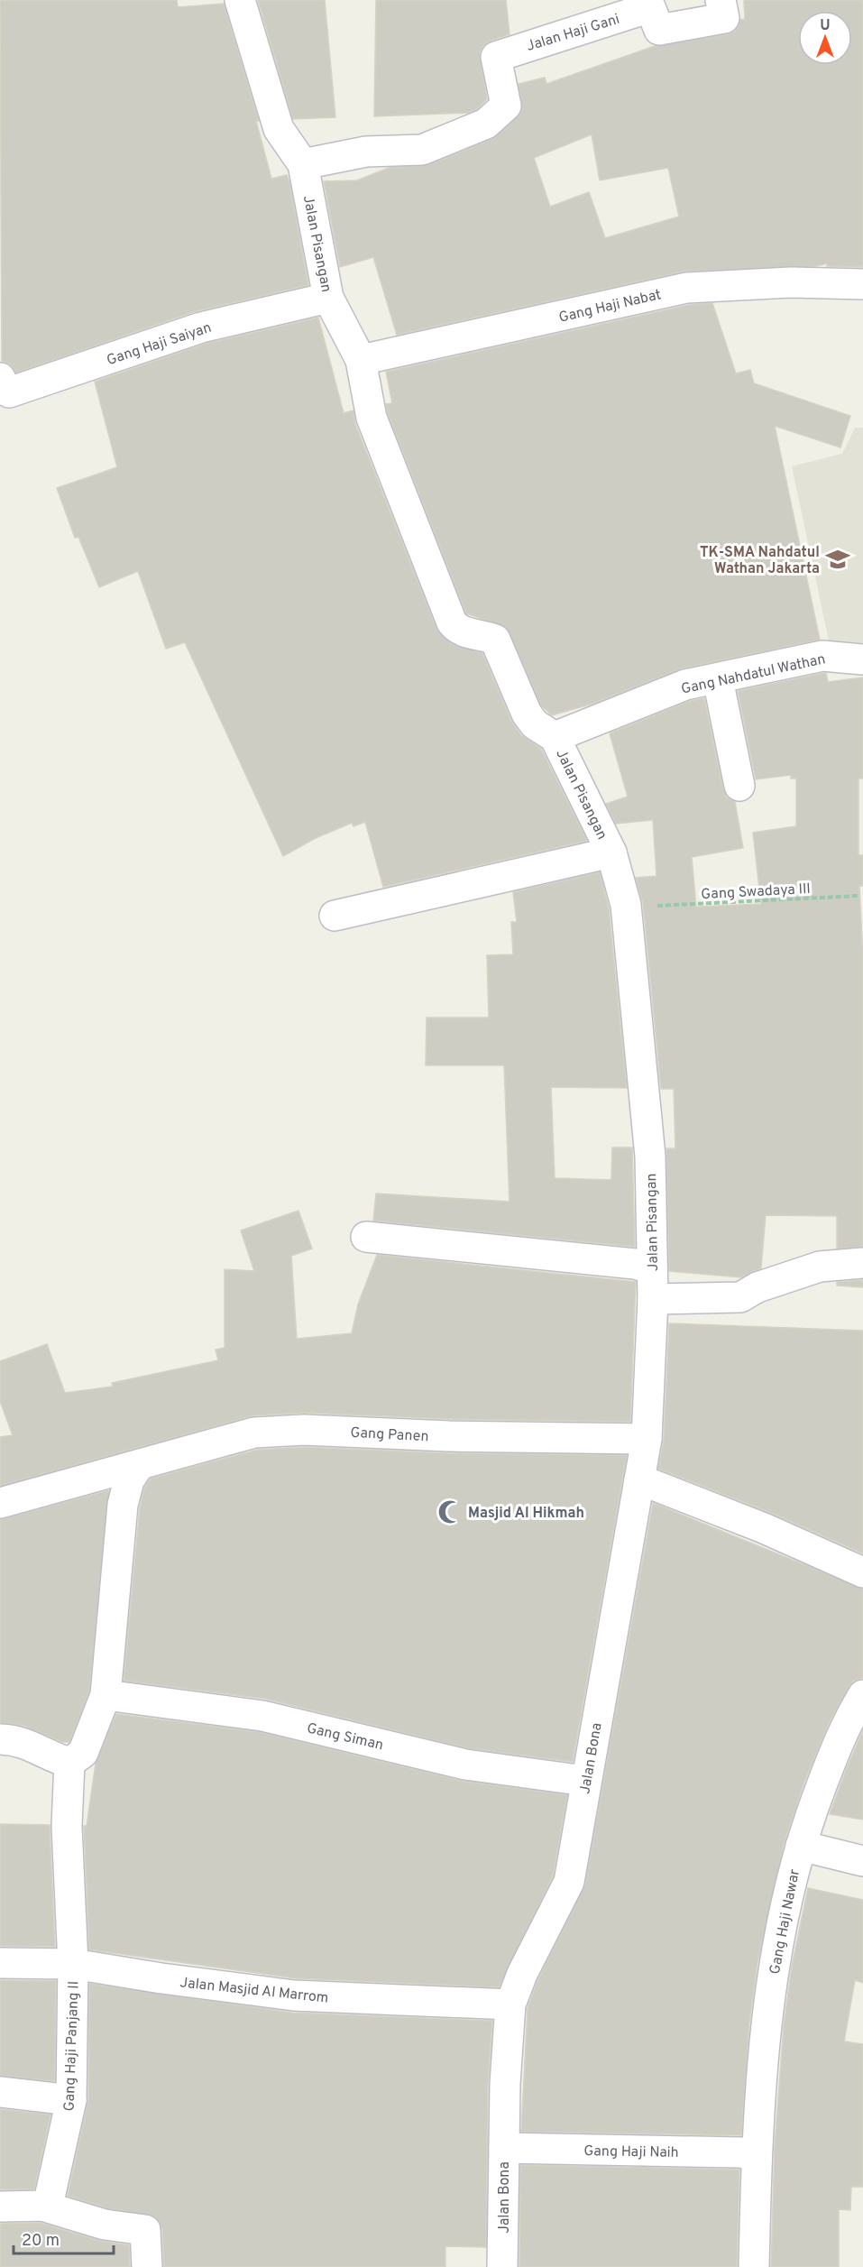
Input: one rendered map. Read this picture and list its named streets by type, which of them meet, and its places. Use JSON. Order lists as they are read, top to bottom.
{
  "streets": {
    "street": [
      "Jalan Haji Gani",
      "Jalan Pisangan",
      "Gang Haji Nabat",
      "Gang Haji Saiyan",
      "Gang Nahdatul Wathan",
      "Gang Panen",
      "Gang Siman",
      "Jalan Bona",
      "Gang Haji Nawar",
      "Jalan Masjid Al Marrom",
      "Gang Haji Panjang II",
      "Gang Haji Naih"
    ],
    "path": ["Gang Swadaya III"]
  },
  "crossings": [
    ["Jalan Haji Gani", "Jalan Pisangan"],
    ["Jalan Pisangan", "Gang Haji Nabat"],
    ["Jalan Pisangan", "Gang Haji Saiyan"],
    ["Jalan Pisangan", "Gang Nahdatul Wathan"],
    ["Jalan Pisangan", "Gang Panen"],
    ["Jalan Pisangan", "Jalan Bona"],
    ["Gang Siman", "Jalan Bona"],
    ["Jalan Bona", "Jalan Masjid Al Marrom"],
    ["Jalan Bona", "Gang Haji Naih"],
    ["Gang Haji Nawar", "Gang Haji Naih"],
    ["Jalan Masjid Al Marrom", "Gang Haji Panjang II"]
  ],
  "places": {
    "school or university": ["TK-SMA Nahdatul Wathan Jakarta"],
    "mosque": ["Masjid Al Hikmah"]
  },
  "scale_bar": "20 m",
  "north": "top"
}
